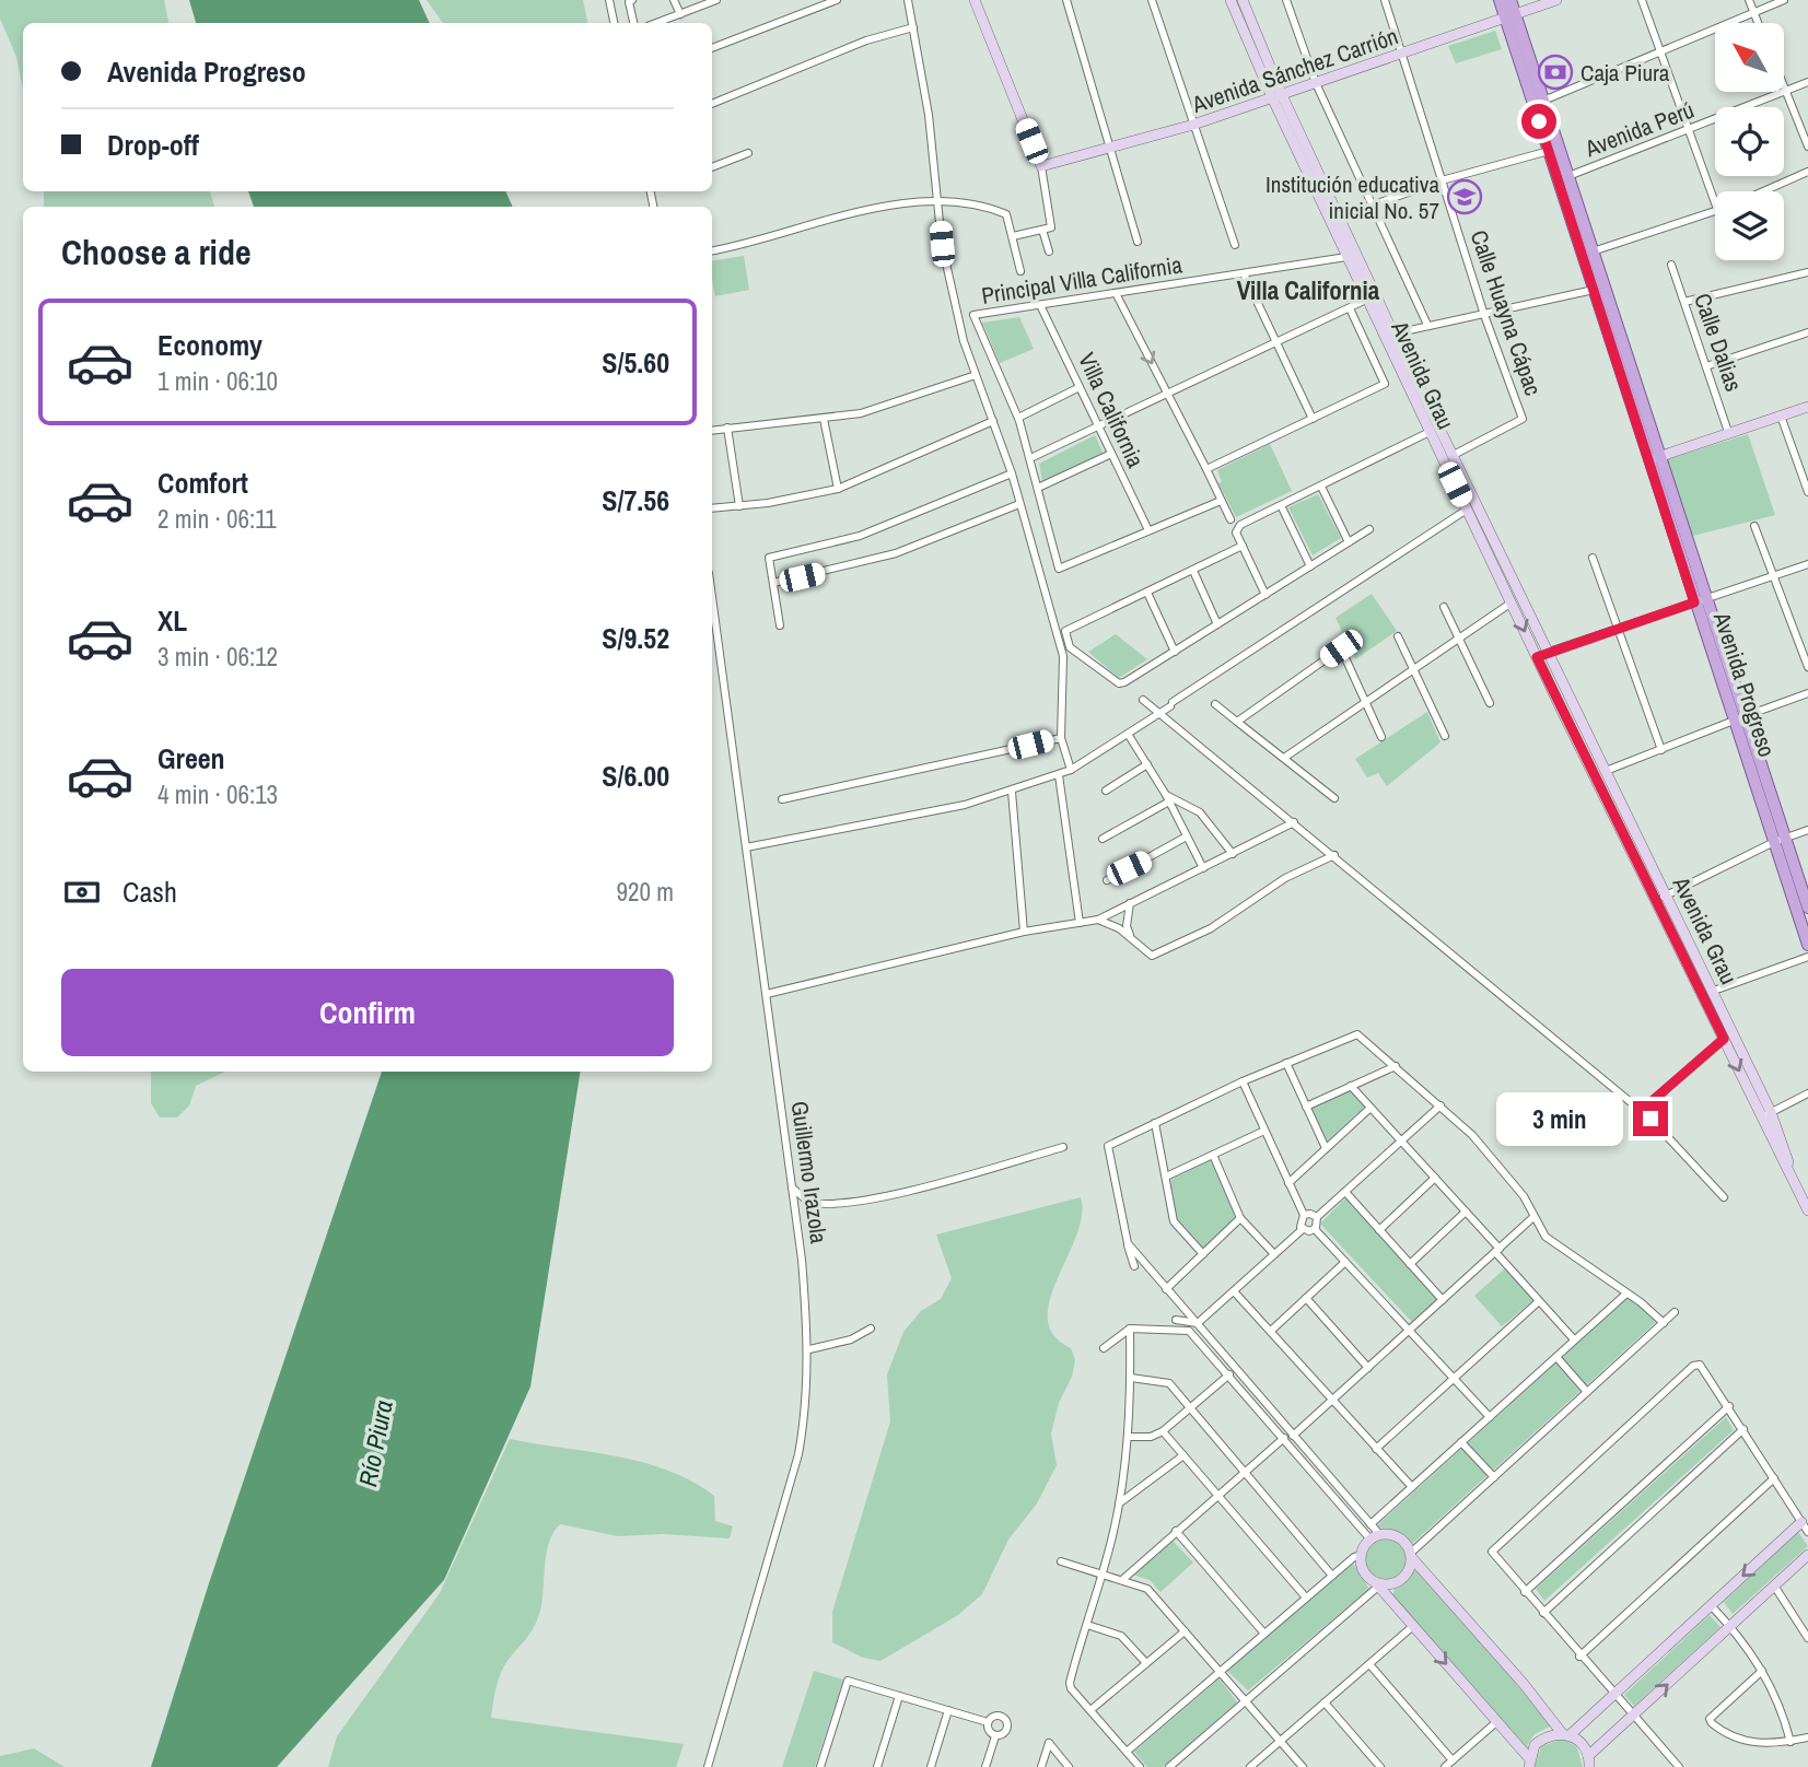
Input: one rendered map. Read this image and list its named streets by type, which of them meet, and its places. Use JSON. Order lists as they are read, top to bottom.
{
  "streets": {
    "main road": ["Avenida Progreso"],
    "street": [
      "Avenida Sánchez Carrión",
      "Avenida Perú",
      "Principal Villa California",
      "Calle Huayna Cápac",
      "Calle Dalias",
      "Avenida Grau",
      "Villa California",
      "Guillermo Irazola"
    ]
  },
  "crossings": [
    ["Avenida Sánchez Carrión", "Calle Huayna Cápac"],
    ["Avenida Sánchez Carrión", "Avenida Grau"],
    ["Avenida Sánchez Carrión", "Avenida Progreso"],
    ["Avenida Perú", "Avenida Progreso"],
    ["Principal Villa California", "Avenida Grau"],
    ["Principal Villa California", "Villa California"],
    ["Calle Huayna Cápac", "Avenida Grau"]
  ],
  "districts": ["Villa California"],
  "water": ["Río Piura"],
  "places": {
    "bank": ["Caja Piura"],
    "school or university": ["Institución educativa inicial No. 57"]
  },
  "north": "top left",
  "page": {
    "banner": ["Avenida Progreso", "Drop-off"],
    "heading": "Choose a ride",
    "list": [
      {
        "name": "Economy",
        "note": "1 min · 06:10",
        "value": "S/5.60"
      },
      {
        "name": "Comfort",
        "note": "2 min · 06:11",
        "value": "S/7.56"
      },
      {
        "name": "XL",
        "note": "3 min · 06:12",
        "value": "S/9.52"
      },
      {
        "name": "Green",
        "note": "4 min · 06:13",
        "value": "S/6.00"
      }
    ],
    "pay": ["Cash", "920 m"],
    "buttons": "Confirm",
    "bubble": "3 min"
  }
}
